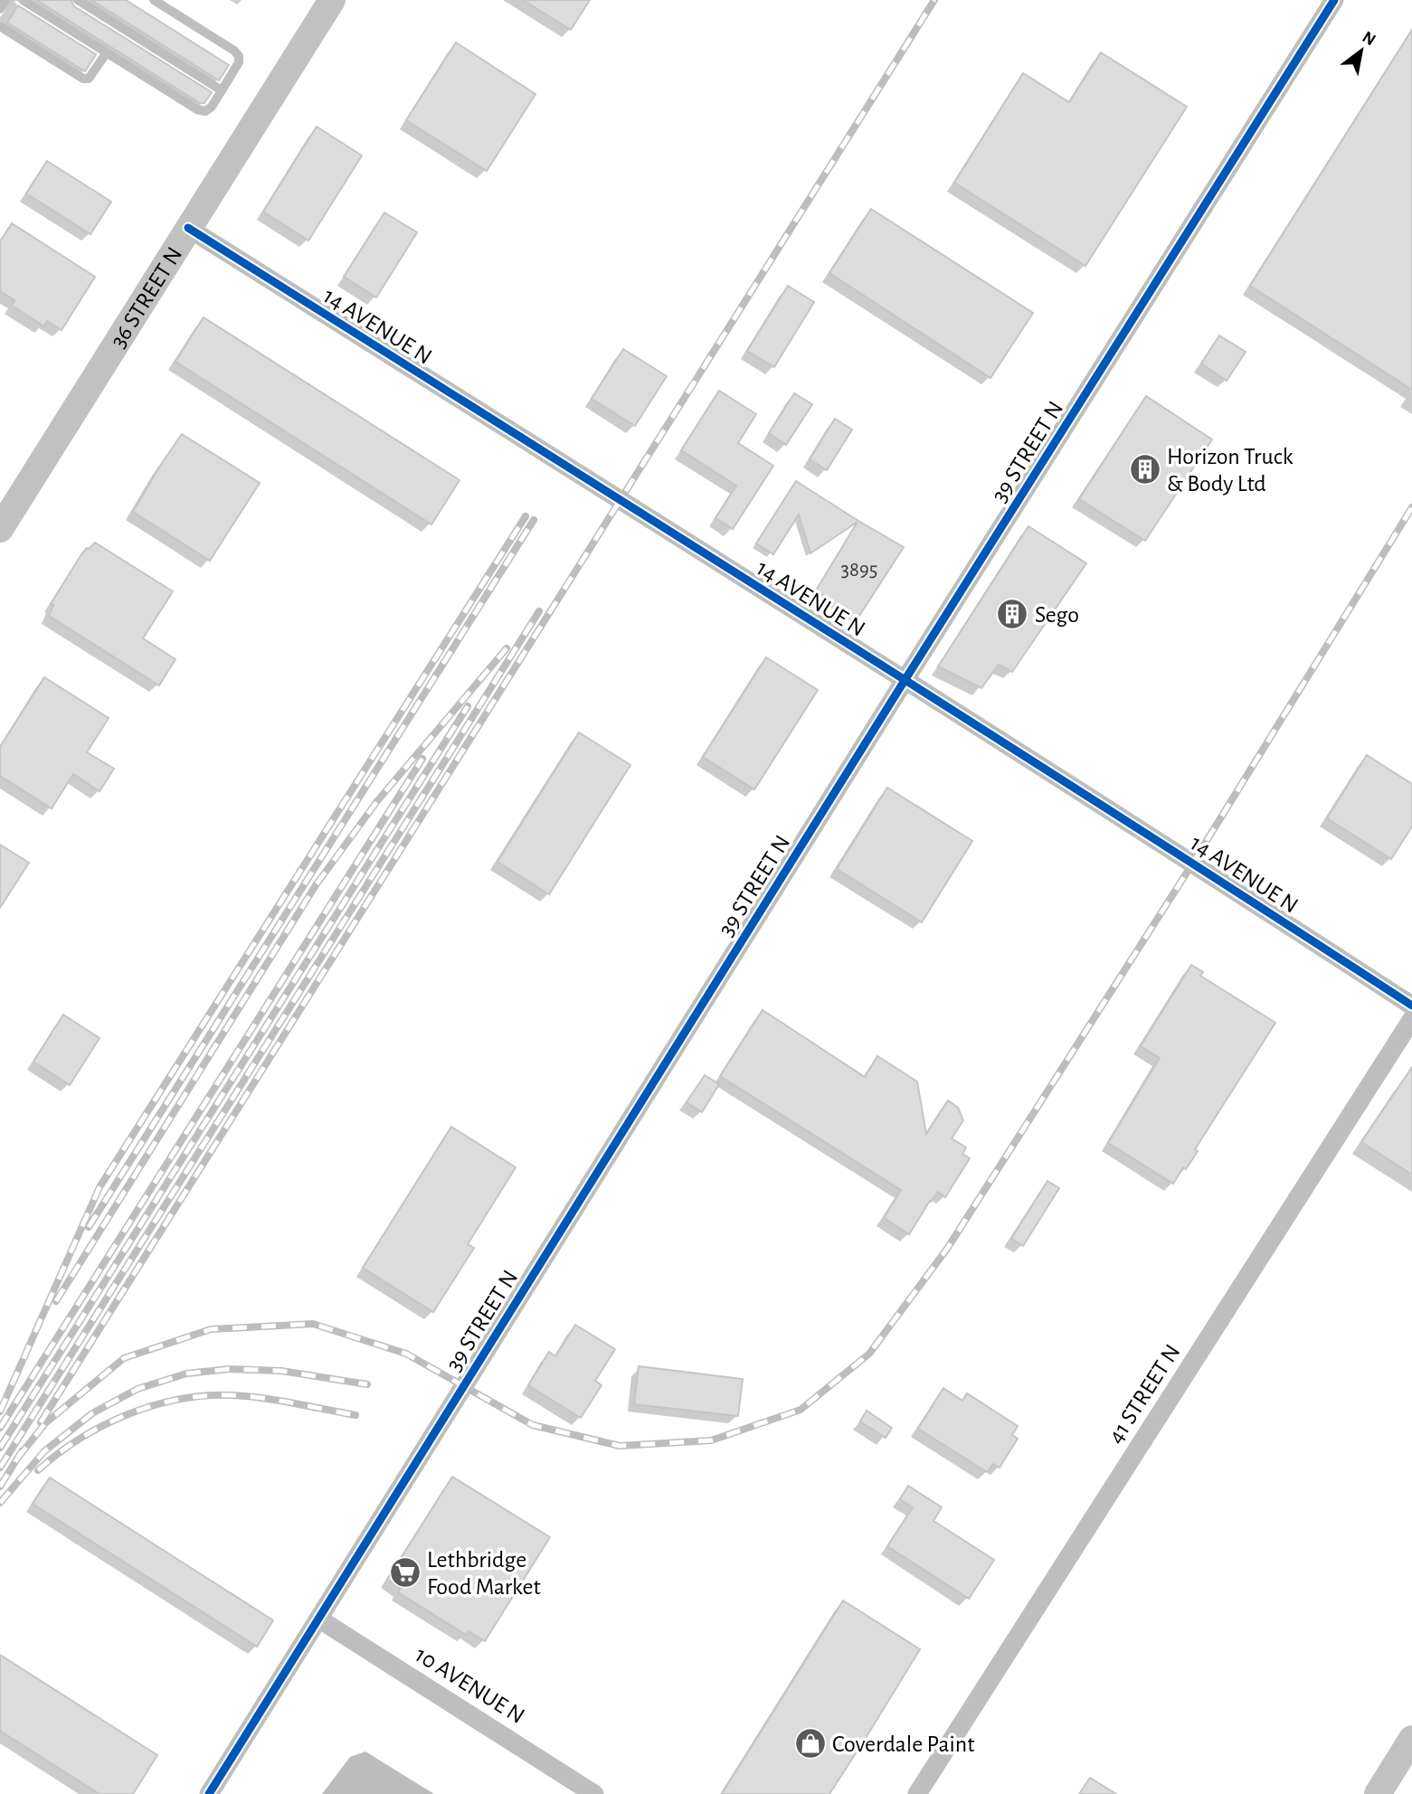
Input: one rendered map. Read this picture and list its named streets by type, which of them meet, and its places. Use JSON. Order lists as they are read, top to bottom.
{
  "streets": {
    "street": [
      "36 STREET N",
      "14 AVENUE N",
      "39 STREET N",
      "41 STREET N",
      "10 AVENUE N"
    ]
  },
  "crossings": [
    ["36 STREET N", "14 AVENUE N"],
    ["14 AVENUE N", "39 STREET N"],
    ["39 STREET N", "10 AVENUE N"]
  ],
  "places": {
    "building": ["Horizon Truck & Body Ltd", "Sego"],
    "supermarket": ["Lethbridge Food Market"],
    "shop": ["Coverdale Paint"]
  },
  "house_numbers": ["3895"],
  "north": "top right"
}
